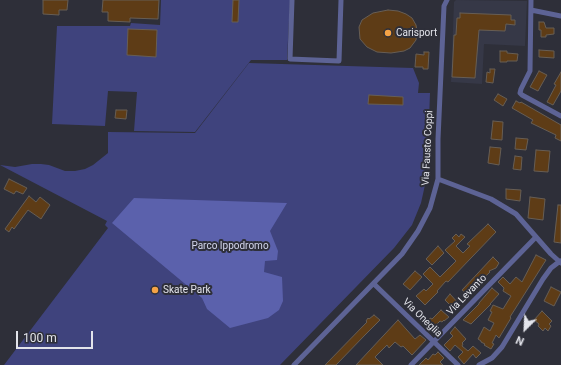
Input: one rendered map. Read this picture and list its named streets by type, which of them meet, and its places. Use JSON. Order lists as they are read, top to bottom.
{
  "streets": {
    "street": ["Via Fausto Coppi", "Via Levanto", "Via Oneglia"]
  },
  "crossings": [
    ["Via Fausto Coppi", "Via Oneglia"],
    ["Via Levanto", "Via Oneglia"]
  ],
  "parks": ["Parco Ippodromo"],
  "places": ["Carisport", "Skate Park"],
  "scale_bar": "100 m",
  "north": "bottom left"
}
